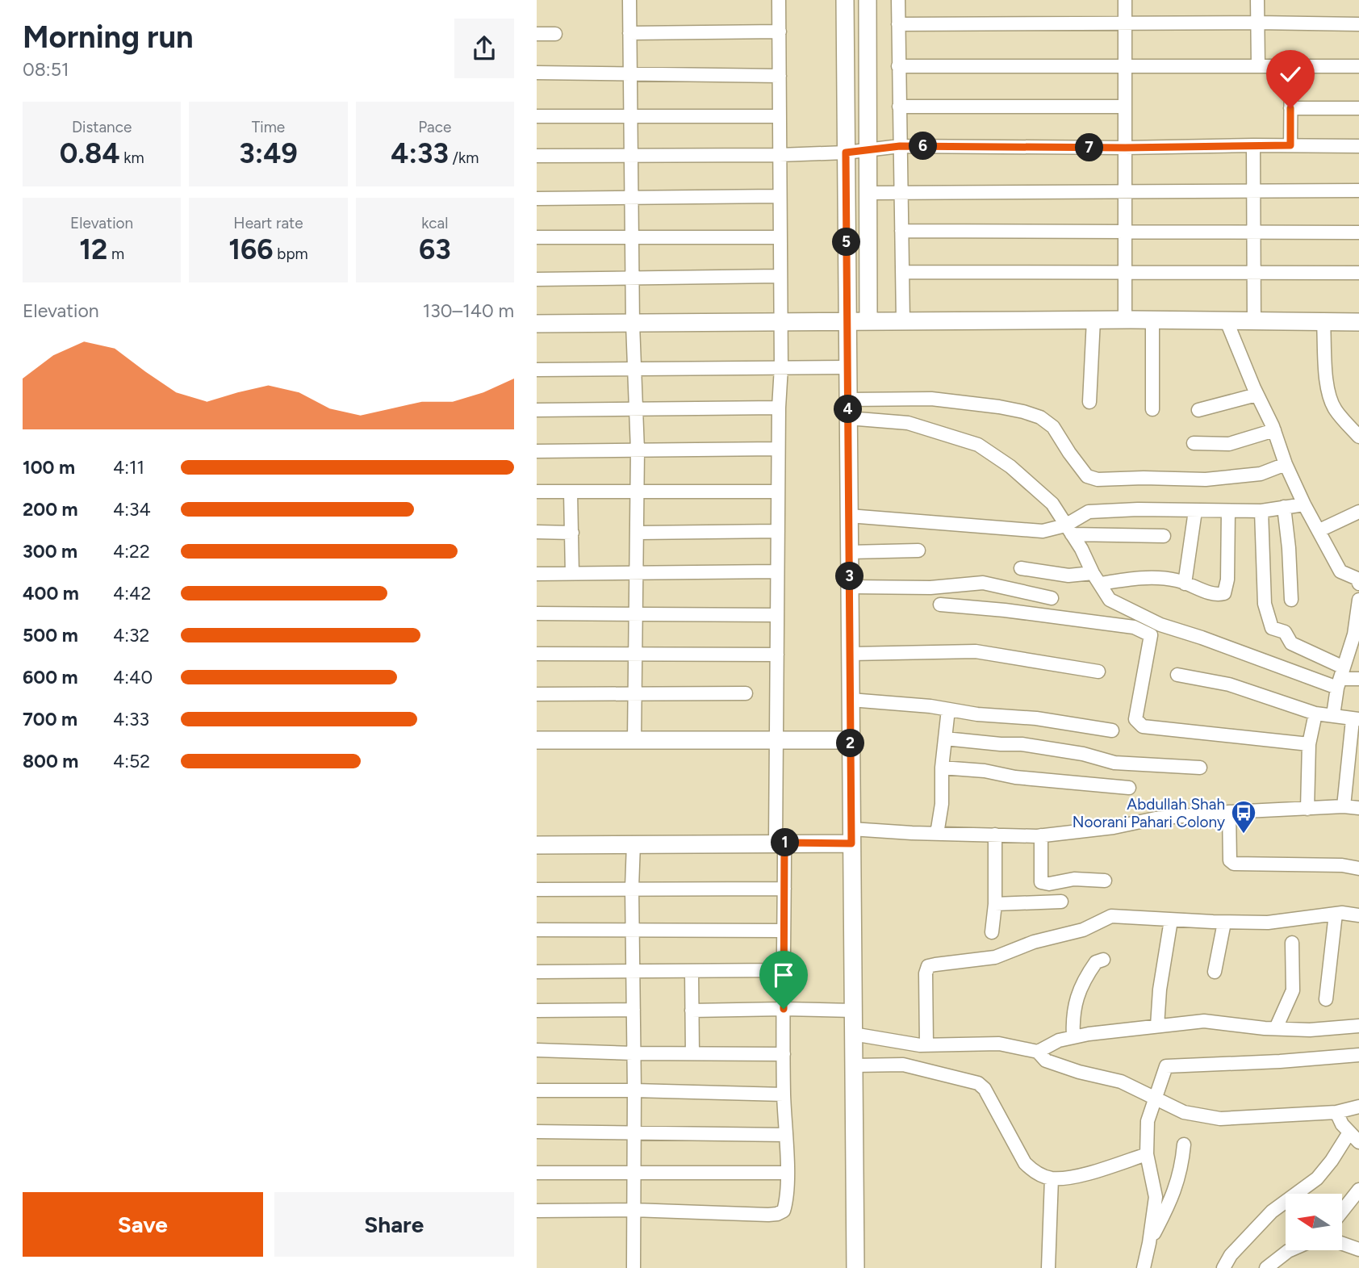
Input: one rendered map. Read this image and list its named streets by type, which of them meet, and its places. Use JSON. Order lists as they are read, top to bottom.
{
  "places": {
    "bus stop": ["Abdullah Shah Noorani Pahari Colony"]
  },
  "north": "left",
  "page": {
    "heading": ["Morning run", "08:51"],
    "stats": [
      ["Distance", "0.84 km"],
      ["Time", "3:49"],
      ["Pace", "4:33 /km"],
      ["Elevation", "12 m"],
      ["Heart rate", "166 bpm"],
      ["kcal", "63"]
    ],
    "pins": [
      "6",
      "7",
      "5",
      "4",
      "3",
      "2",
      "1"
    ],
    "chart": ["Elevation", "130–140 m"],
    "list": [
      {
        "name": "100 m",
        "note": "4:11"
      },
      {
        "name": "200 m",
        "note": "4:34"
      },
      {
        "name": "300 m",
        "note": "4:22"
      },
      {
        "name": "400 m",
        "note": "4:42"
      },
      {
        "name": "500 m",
        "note": "4:32"
      },
      {
        "name": "600 m",
        "note": "4:40"
      },
      {
        "name": "700 m",
        "note": "4:33"
      },
      {
        "name": "800 m",
        "note": "4:52"
      }
    ],
    "buttons": ["Save", "Share"]
  }
}
